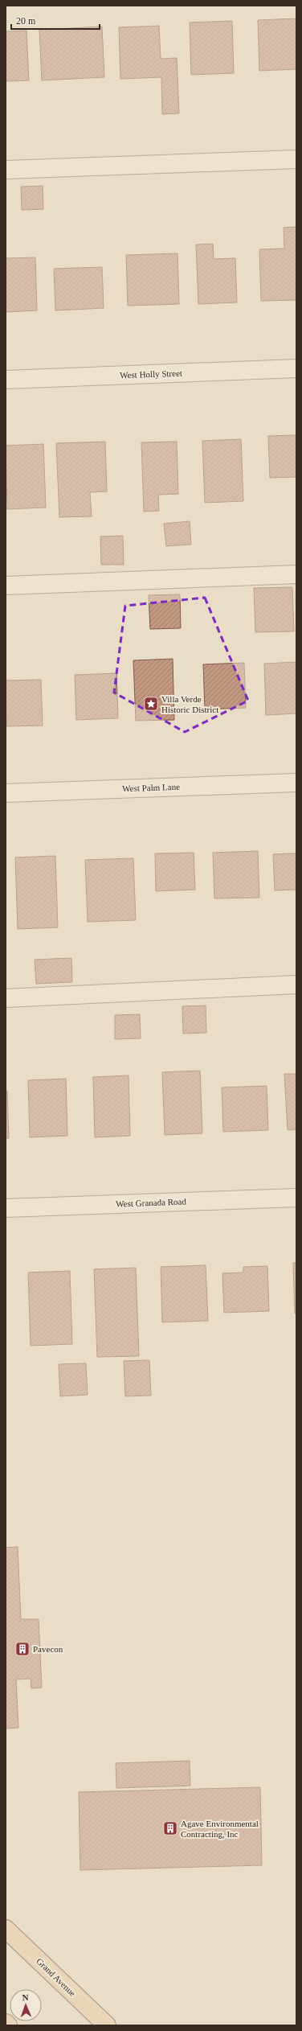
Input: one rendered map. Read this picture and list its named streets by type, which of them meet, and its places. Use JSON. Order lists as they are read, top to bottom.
{
  "streets": {
    "main road": ["Grand Avenue"],
    "street": ["West Holly Street", "West Palm Lane", "West Granada Road"]
  },
  "places": {
    "place": ["Villa Verde Historic District"],
    "building": ["Pavecon", "Agave Environmental Contracting, Inc"]
  },
  "scale_bar": "20 m",
  "north": "top"
}
